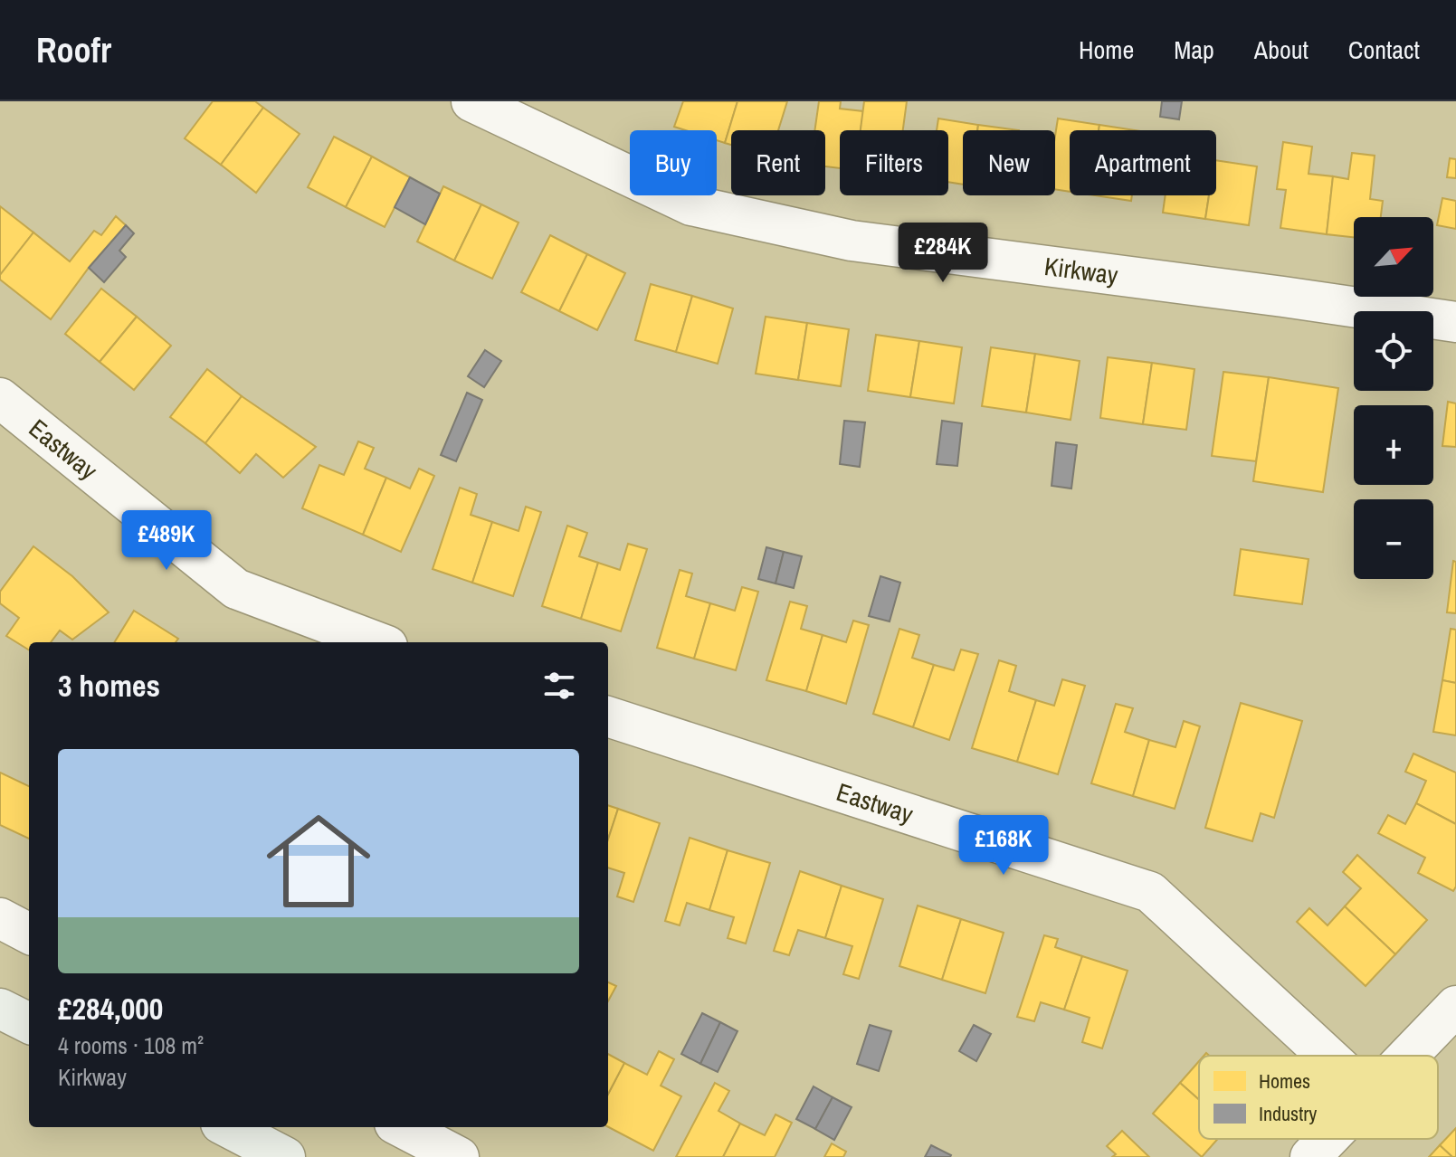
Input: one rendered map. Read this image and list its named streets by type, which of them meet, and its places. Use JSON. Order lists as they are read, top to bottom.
{
  "streets": {
    "street": ["Kirkway", "Eastway"]
  },
  "legend": ["Homes", "Industry"],
  "north": "top right",
  "page": {
    "header": "Roofr",
    "nav": [
      "Home",
      "Map",
      "About",
      "Contact"
    ],
    "chip": [
      "Buy",
      "Rent",
      "Filters",
      "New",
      "Apartment"
    ],
    "map_buttons": ["+", "−"],
    "price": ["£284K", "£489K", "£168K"],
    "heading": "3 homes",
    "list": [
      {
        "name": "£284,000",
        "note": "4 rooms · 108 m² · Kirkway"
      }
    ]
  }
}
